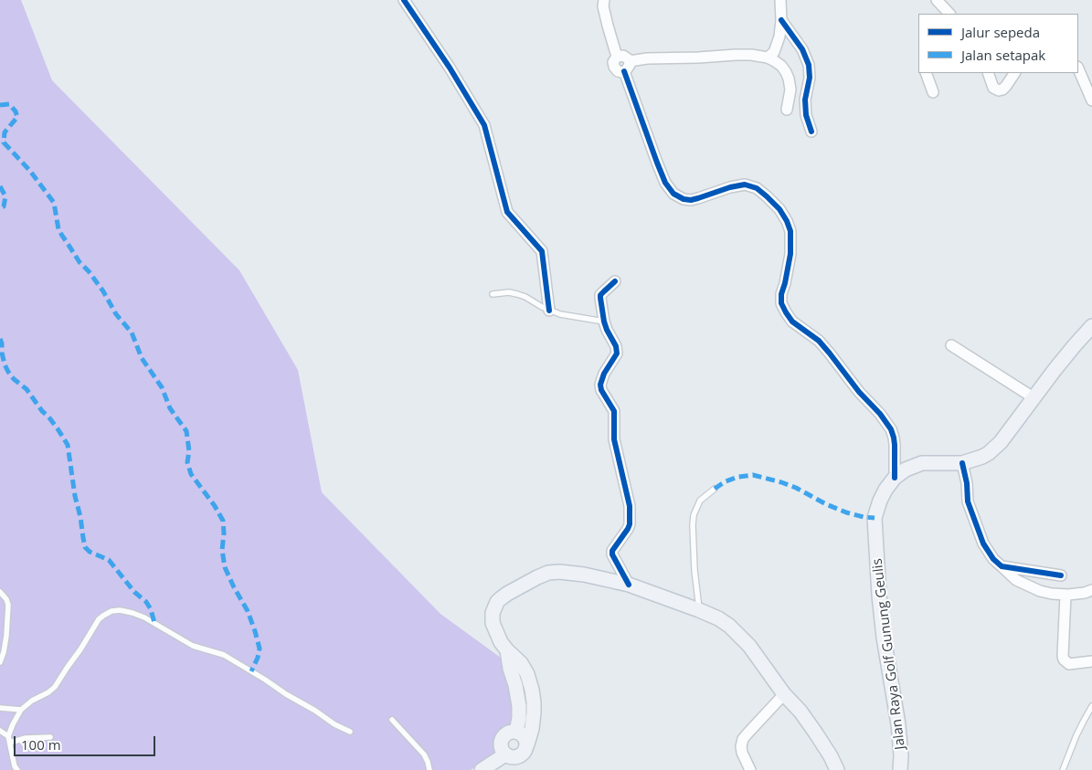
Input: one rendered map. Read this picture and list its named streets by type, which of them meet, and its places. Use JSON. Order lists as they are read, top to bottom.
{
  "streets": {
    "main road": ["Jalan Raya Golf Gunung Geulis"]
  },
  "legend": ["Jalur sepeda", "Jalan setapak"],
  "scale_bar": "100 m"
}
